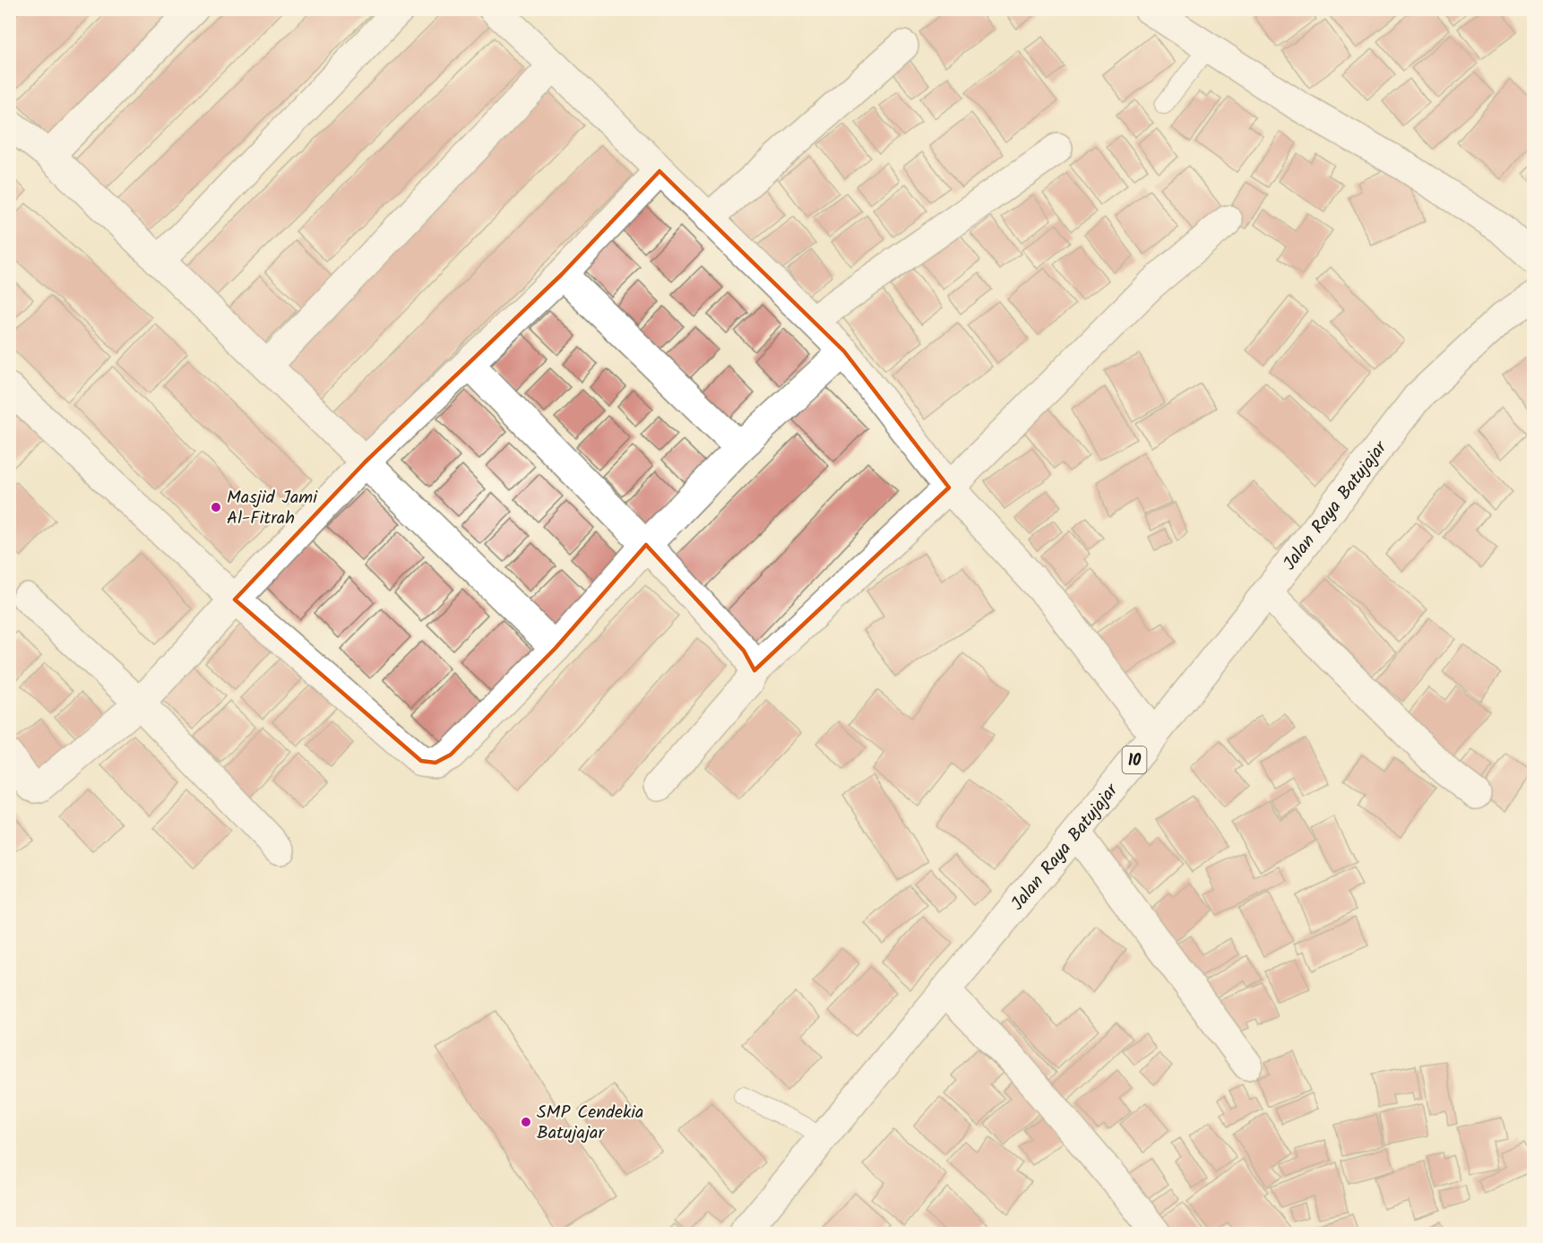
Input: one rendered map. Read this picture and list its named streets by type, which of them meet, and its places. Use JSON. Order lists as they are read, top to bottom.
{
  "streets": {
    "main road": ["Jalan Raya Batujajar", "10"]
  },
  "places": ["Masjid Jami Al-Fitrah", "SMP Cendekia Batujajar"]
}
